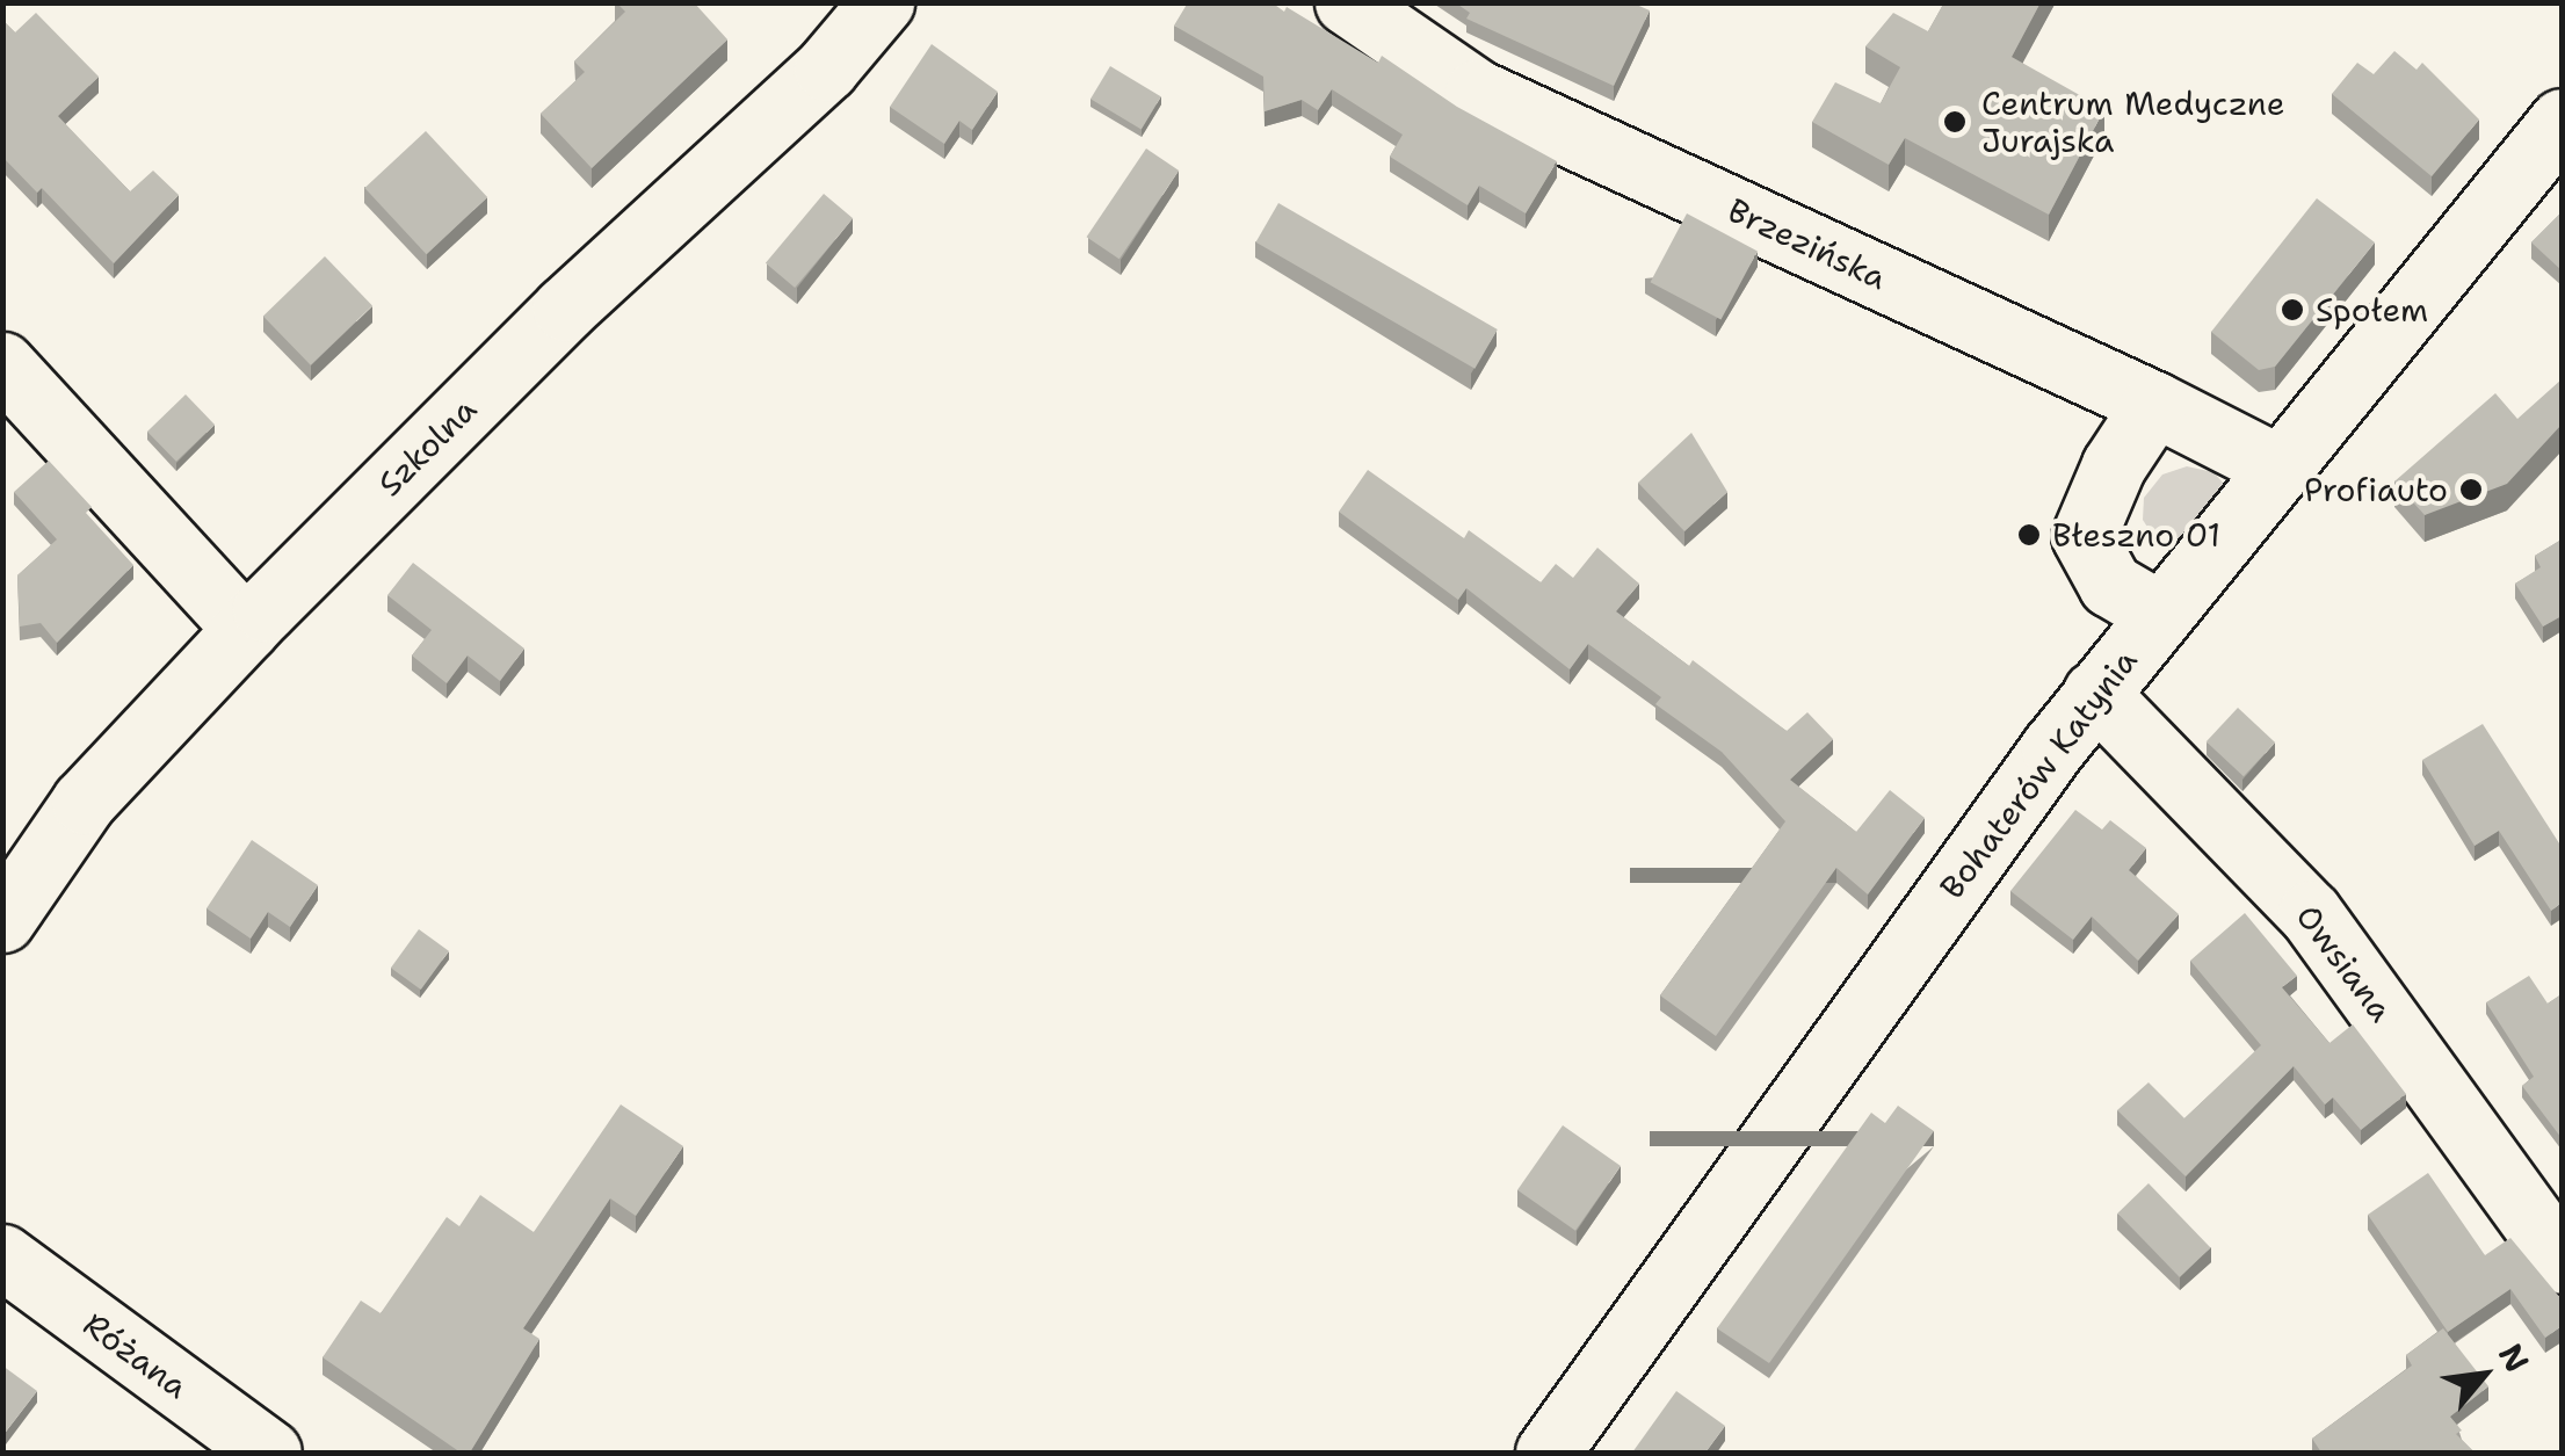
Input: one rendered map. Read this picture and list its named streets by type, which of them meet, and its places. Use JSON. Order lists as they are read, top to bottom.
{
  "streets": {
    "street": [
      "Brzezińska",
      "Szkolna",
      "Bohaterów Katynia",
      "Owsiana",
      "Różana"
    ]
  },
  "crossings": [
    ["Brzezińska", "Bohaterów Katynia"],
    ["Bohaterów Katynia", "Owsiana"]
  ],
  "places": [
    "Centrum Medyczne Jurajska",
    "Społem",
    "Profiauto",
    "Błeszno 01"
  ],
  "north": "top right"
}
